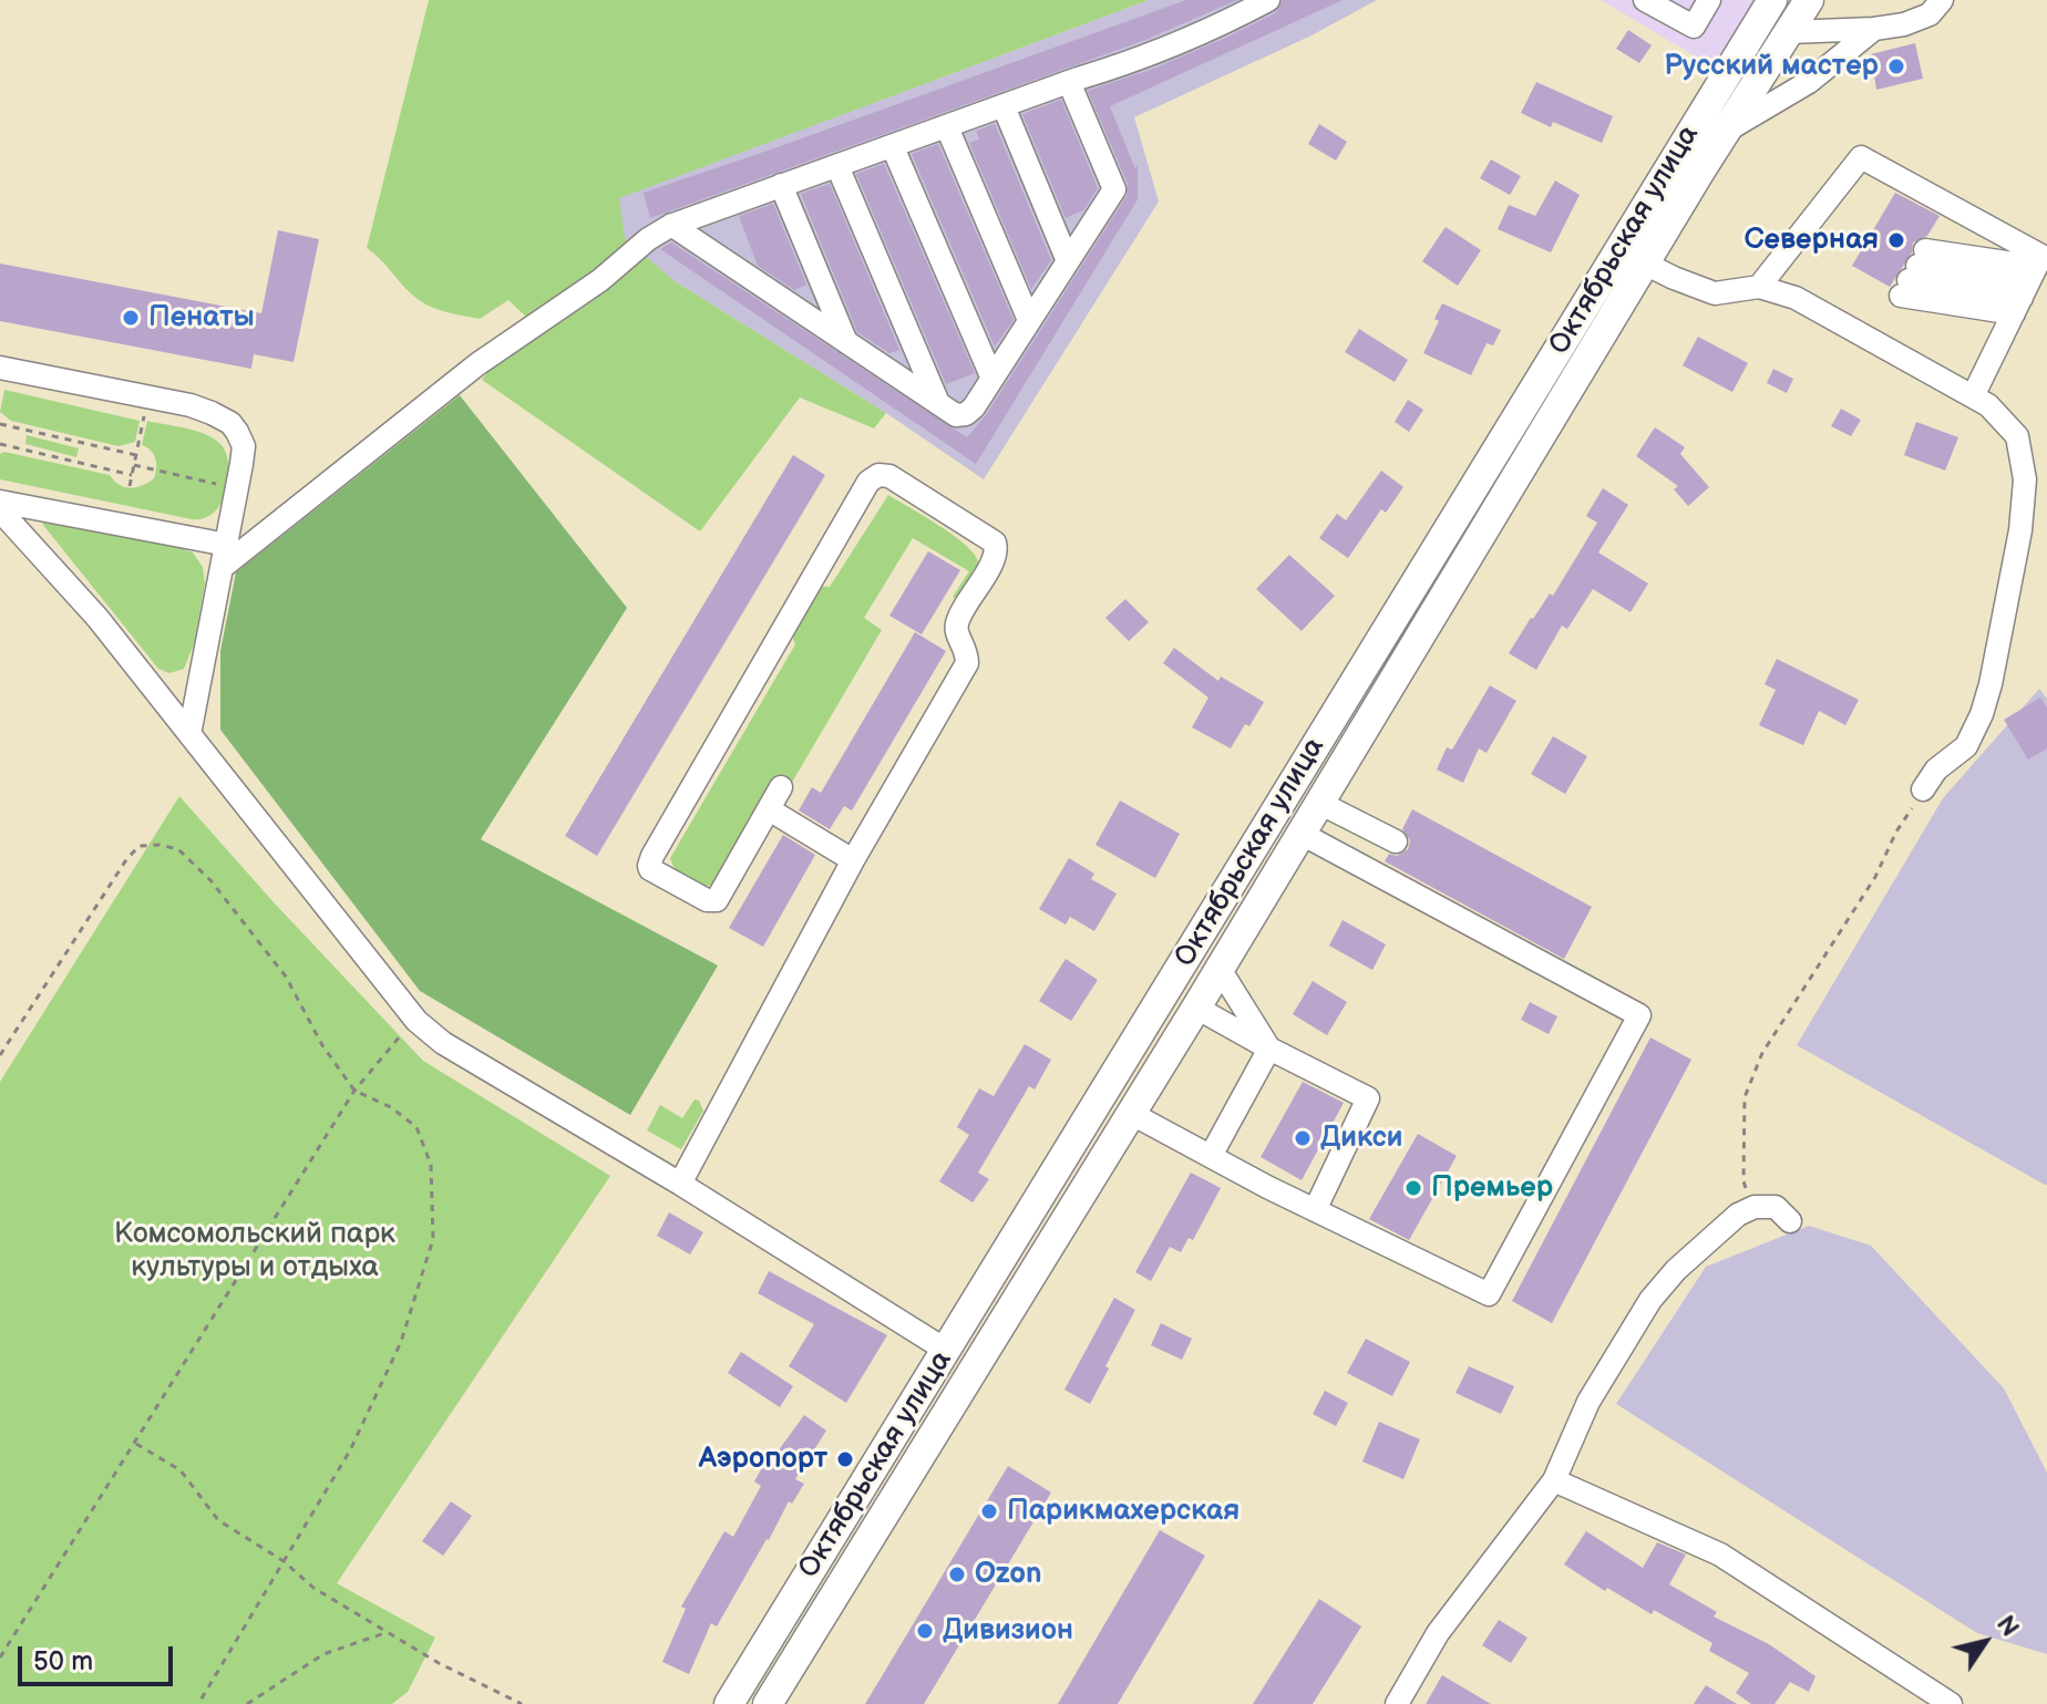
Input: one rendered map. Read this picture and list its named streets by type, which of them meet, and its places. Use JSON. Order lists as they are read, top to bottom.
{
  "streets": {
    "main road": ["Октябрьская улица"]
  },
  "parks": ["Комсомольский парк культуры и отдыха"],
  "places": [
    "Русский мастер",
    "Северная",
    "Пенаты",
    "Дикси",
    "Премьер",
    "Аэропорт",
    "Парикмахерская",
    "Ozon",
    "Дивизион"
  ],
  "scale_bar": "50 m",
  "north": "top right"
}
